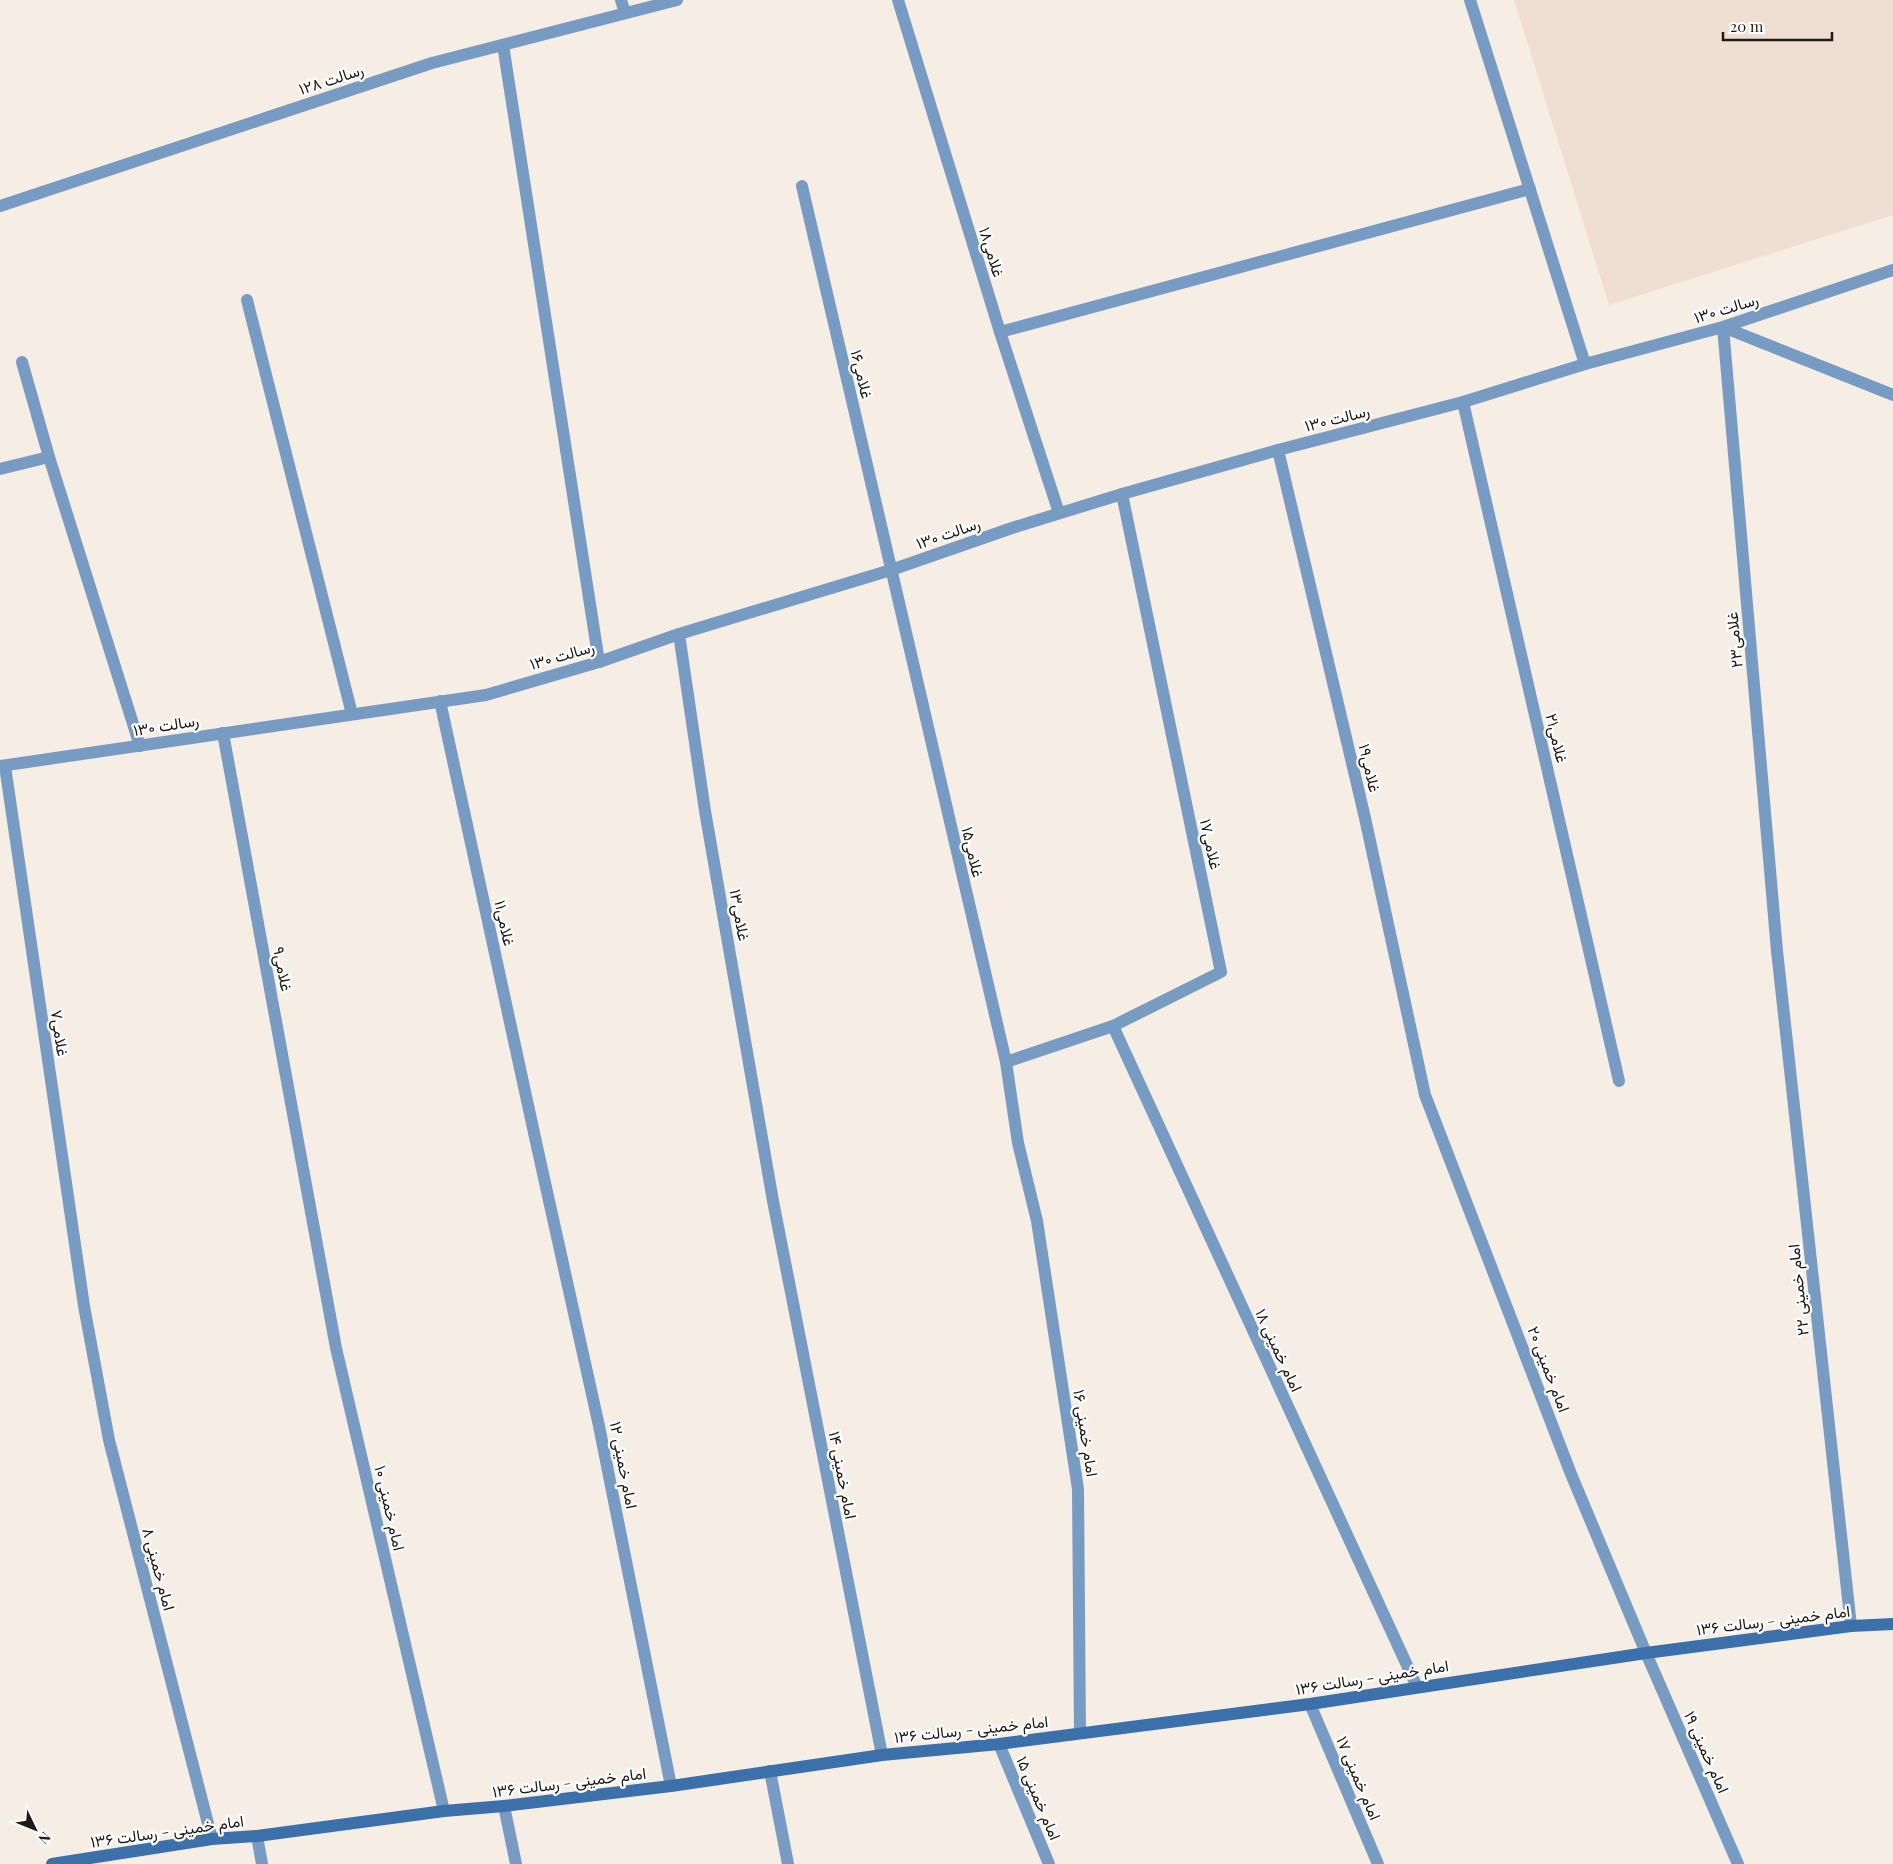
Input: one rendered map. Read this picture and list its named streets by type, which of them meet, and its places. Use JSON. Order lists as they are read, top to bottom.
{
  "streets": {
    "main road": ["امام خمینی - رسالت ۱۳۶"],
    "street": [
      "رسالت ۱۲۸",
      "غلامی۱۸",
      "رسالت ۱۳۰",
      "غلامی۱۶",
      "غلامی۲۳",
      "غلامی۲۱",
      "غلامی۱۹",
      "غلامی۱۷",
      "غلامی۱۵",
      "غلامی۱۳",
      "غلامی۱۱",
      "غلامی۹",
      "غلامی۷",
      "امام خمینی ۲۲",
      "امام خمینی ۱۸",
      "امام خمینی ۲۰",
      "امام خمینی ۱۶",
      "امام خمینی ۱۲",
      "امام خمینی ۱۴",
      "امام خمینی ۱۰",
      "امام خمینی ۸",
      "امام خمینی ۱۹",
      "امام خمینی ۱۷",
      "امام خمینی ۱۵"
    ]
  },
  "crossings": [
    ["غلامی۱۸", "رسالت ۱۳۰"],
    ["رسالت ۱۳۰", "غلامی۱۶"],
    ["رسالت ۱۳۰", "غلامی۲۳"],
    ["رسالت ۱۳۰", "غلامی۲۱"],
    ["رسالت ۱۳۰", "غلامی۱۹"],
    ["رسالت ۱۳۰", "غلامی۱۷"],
    ["رسالت ۱۳۰", "غلامی۱۵"],
    ["رسالت ۱۳۰", "غلامی۱۳"],
    ["رسالت ۱۳۰", "غلامی۱۱"],
    ["رسالت ۱۳۰", "غلامی۹"],
    ["رسالت ۱۳۰", "غلامی۷"],
    ["غلامی۱۶", "غلامی۱۵"],
    ["غلامی۲۳", "امام خمینی ۲۲"],
    ["غلامی۱۹", "امام خمینی ۲۰"],
    ["غلامی۱۷", "غلامی۱۵"],
    ["غلامی۱۷", "امام خمینی ۱۸"],
    ["غلامی۱۵", "امام خمینی ۱۶"],
    ["غلامی۱۳", "امام خمینی ۱۴"],
    ["غلامی۱۱", "امام خمینی ۱۲"],
    ["غلامی۹", "امام خمینی ۱۰"],
    ["غلامی۷", "امام خمینی ۸"],
    ["امام خمینی ۲۲", "امام خمینی - رسالت ۱۳۶"],
    ["امام خمینی ۱۸", "امام خمینی - رسالت ۱۳۶"],
    ["امام خمینی ۲۰", "امام خمینی - رسالت ۱۳۶"],
    ["امام خمینی ۲۰", "امام خمینی ۱۹"],
    ["امام خمینی ۱۶", "امام خمینی - رسالت ۱۳۶"],
    ["امام خمینی ۱۲", "امام خمینی - رسالت ۱۳۶"],
    ["امام خمینی ۱۴", "امام خمینی - رسالت ۱۳۶"],
    ["امام خمینی ۱۰", "امام خمینی - رسالت ۱۳۶"],
    ["امام خمینی ۸", "امام خمینی - رسالت ۱۳۶"],
    ["امام خمینی - رسالت ۱۳۶", "امام خمینی ۱۹"],
    ["امام خمینی - رسالت ۱۳۶", "امام خمینی ۱۷"],
    ["امام خمینی - رسالت ۱۳۶", "امام خمینی ۱۵"]
  ],
  "scale_bar": "20 m",
  "north": "bottom right"
}
